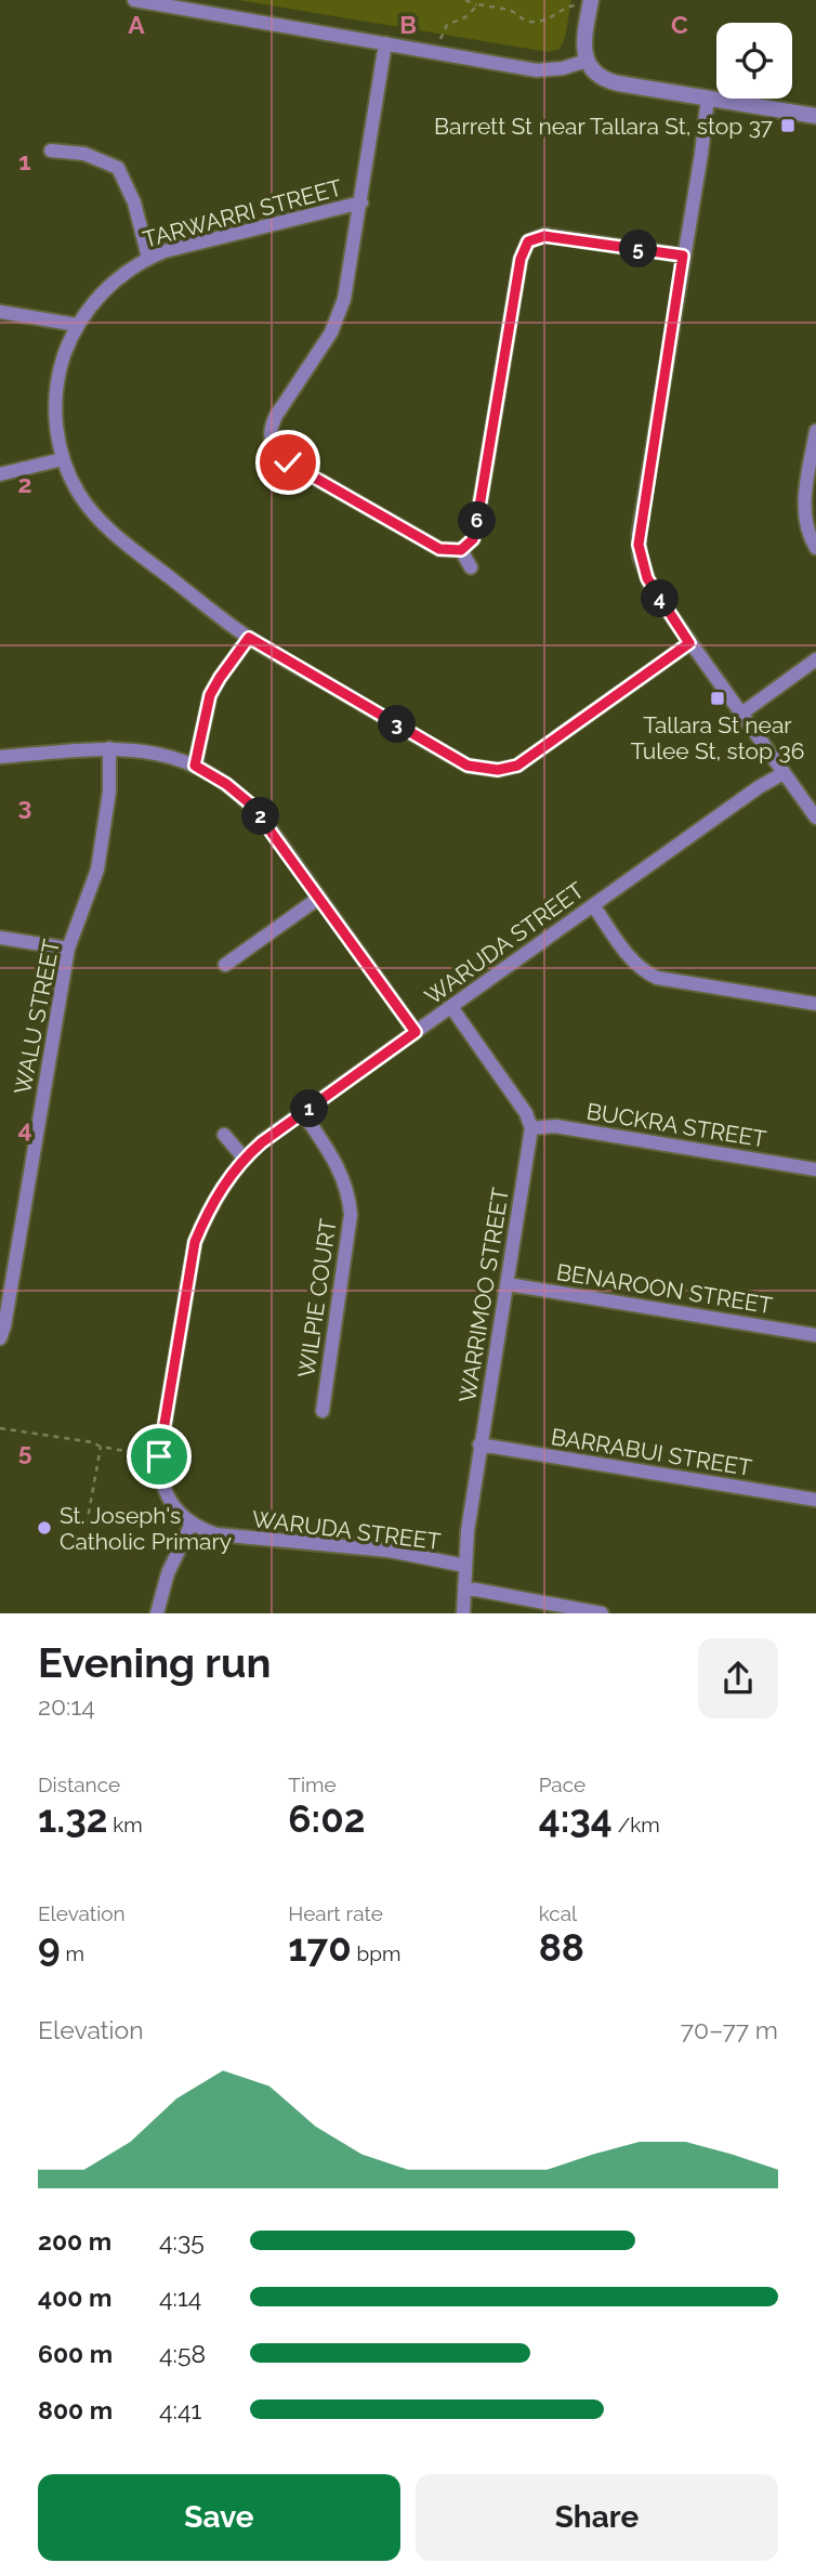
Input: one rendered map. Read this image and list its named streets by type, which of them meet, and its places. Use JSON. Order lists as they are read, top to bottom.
{
  "streets": {
    "street": [
      "TARWARRI STREET",
      "WARUDA STREET",
      "WALU STREET",
      "BUCKRA STREET",
      "BENAROON STREET",
      "WARRIMOO STREET",
      "WILPIE COURT",
      "BARRABUI STREET"
    ]
  },
  "crossings": [
    ["WARUDA STREET", "WARRIMOO STREET"],
    ["WARUDA STREET", "WILPIE COURT"],
    ["BUCKRA STREET", "WARRIMOO STREET"],
    ["BENAROON STREET", "WARRIMOO STREET"],
    ["WARRIMOO STREET", "BARRABUI STREET"]
  ],
  "places": {
    "transit": ["Barrett St near Tallara St, stop 37", "Tallara St near Tulee St, stop 36"],
    "other": ["St. Joseph's Catholic Primary"]
  },
  "page": {
    "pins": [
      "5",
      "6",
      "4",
      "3",
      "2",
      "1"
    ],
    "heading": ["Evening run", "20:14"],
    "stats": [
      ["Distance", "1.32 km"],
      ["Time", "6:02"],
      ["Pace", "4:34 /km"],
      ["Elevation", "9 m"],
      ["Heart rate", "170 bpm"],
      ["kcal", "88"]
    ],
    "chart": ["Elevation", "70–77 m"],
    "list": [
      {
        "name": "200 m",
        "note": "4:35"
      },
      {
        "name": "400 m",
        "note": "4:14"
      },
      {
        "name": "600 m",
        "note": "4:58"
      },
      {
        "name": "800 m",
        "note": "4:41"
      }
    ],
    "buttons": ["Save", "Share"]
  },
  "grid": {
    "columns": ["A", "B", "C"],
    "rows": [
      "1",
      "2",
      "3",
      "4",
      "5"
    ]
  }
}
